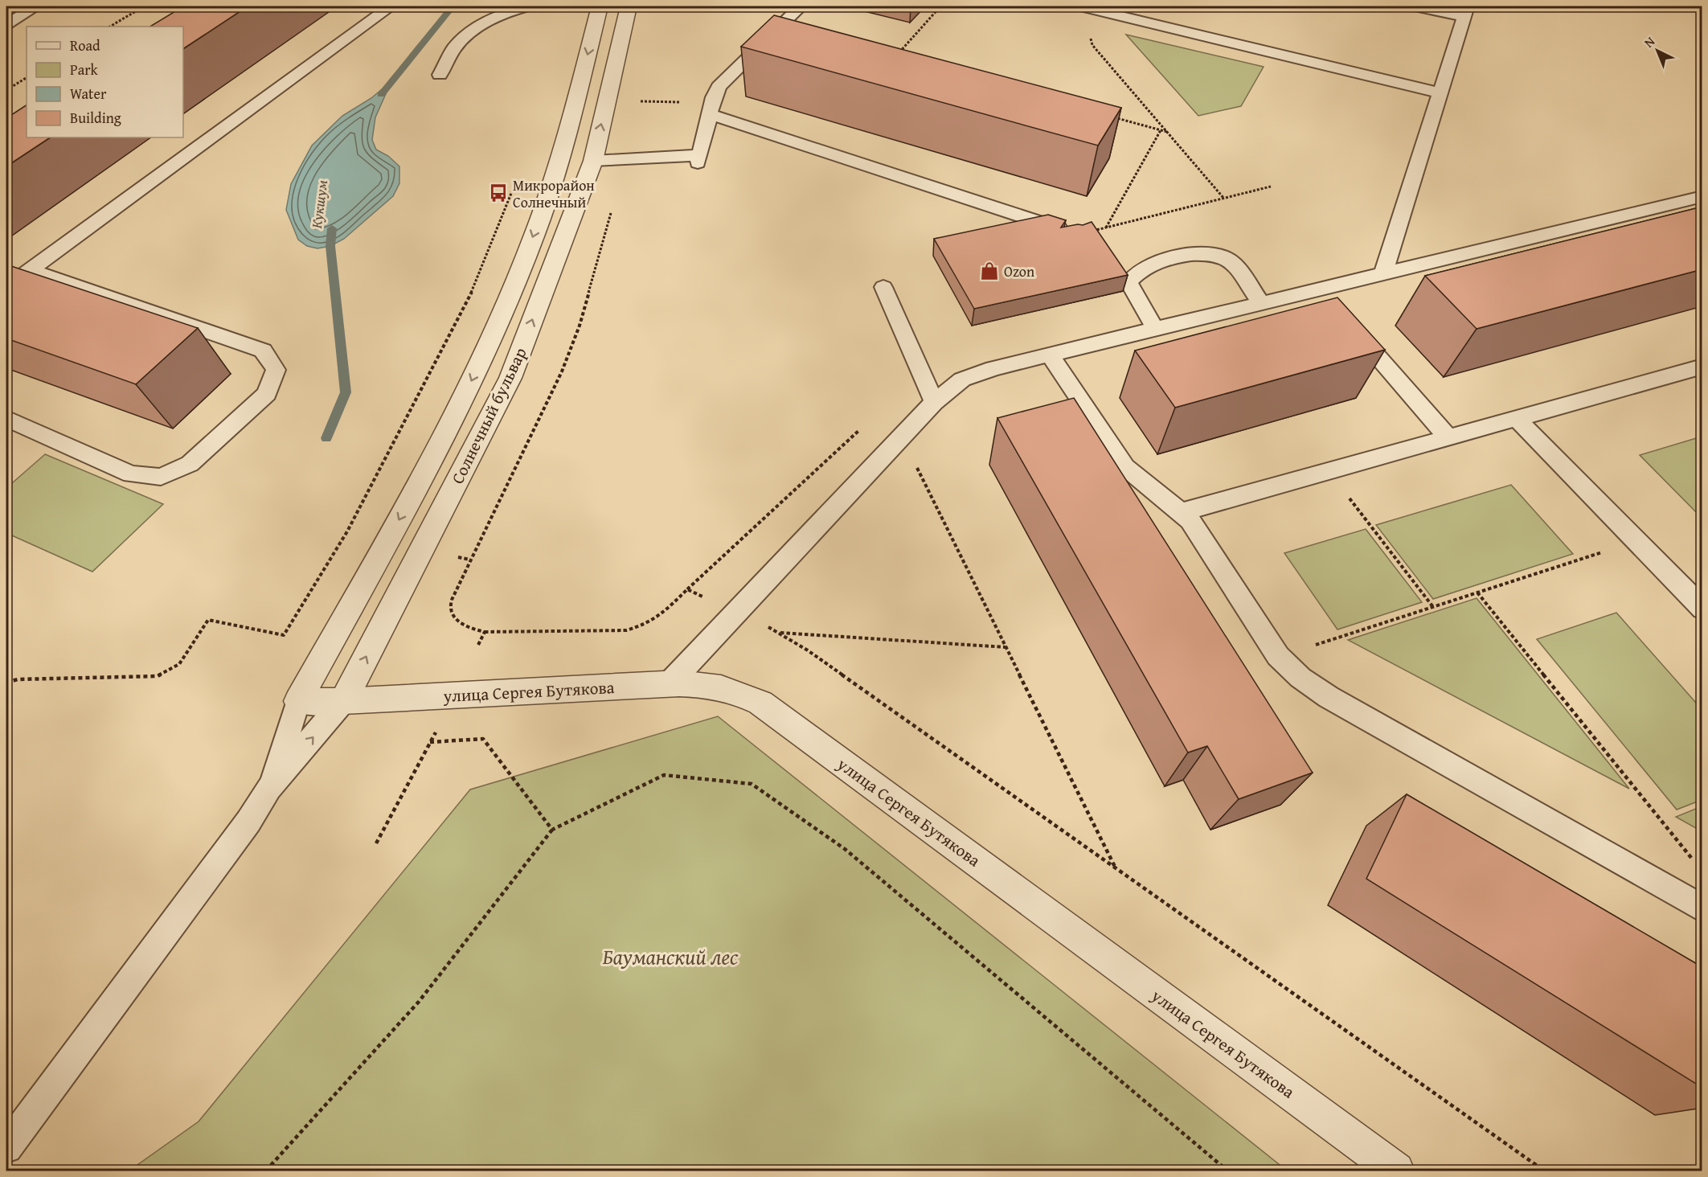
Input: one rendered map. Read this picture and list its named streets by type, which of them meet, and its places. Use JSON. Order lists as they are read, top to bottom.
{
  "streets": {
    "street": ["Солнечный бульвар", "улица Сергея Бутякова"]
  },
  "crossings": [
    ["Солнечный бульвар", "улица Сергея Бутякова"]
  ],
  "water": ["Кукшум"],
  "parks": ["Бауманский лес"],
  "places": {
    "bus stop": ["Микрорайон Солнечный"],
    "shop": ["Ozon"]
  },
  "legend": [
    "Road",
    "Park",
    "Water",
    "Building"
  ],
  "north": "top left"
}
